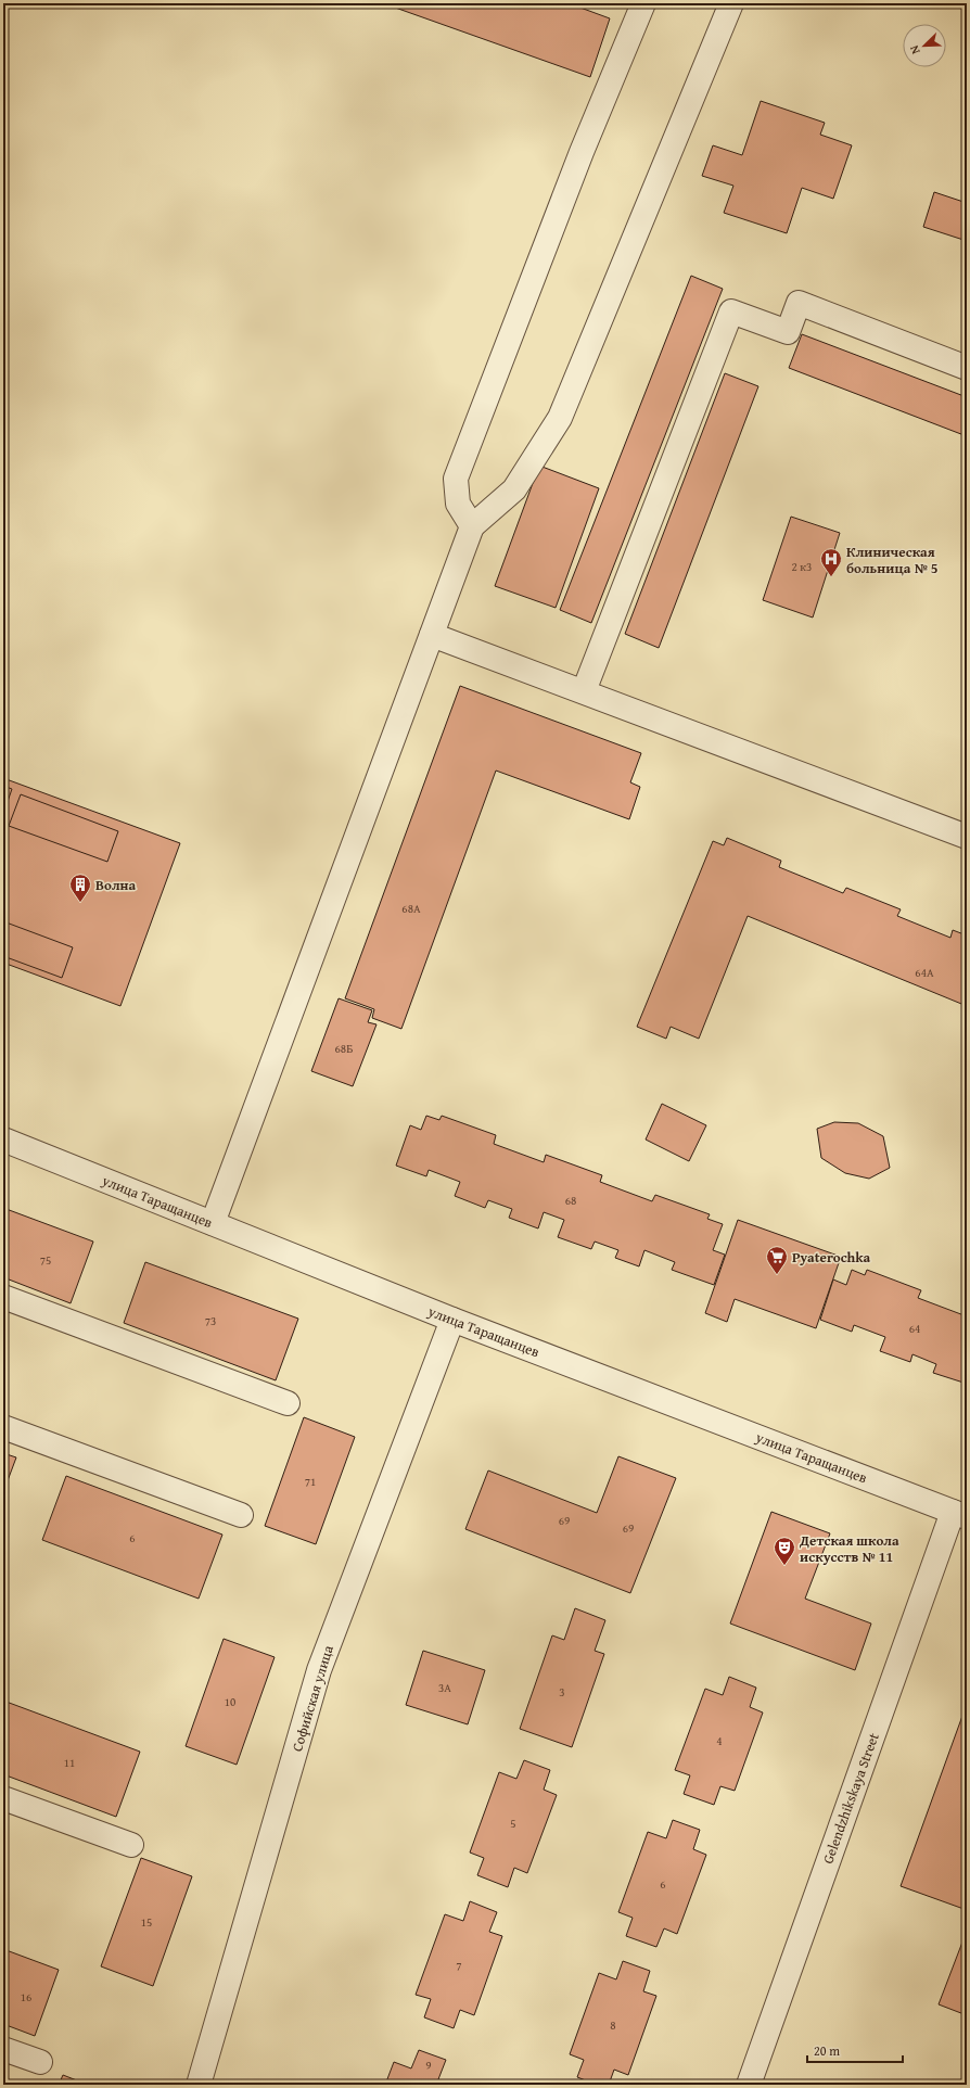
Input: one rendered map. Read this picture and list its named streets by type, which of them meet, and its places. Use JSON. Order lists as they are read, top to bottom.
{
  "streets": {
    "street": ["улица Таращанцев", "Софийская улица", "Gelendzhikskaya Street"]
  },
  "crossings": [
    ["улица Таращанцев", "Софийская улица"],
    ["улица Таращанцев", "Gelendzhikskaya Street"]
  ],
  "places": {
    "hospital": ["Клиническая больница № 5"],
    "building": ["Волна"],
    "supermarket": ["Pyaterochka"],
    "theatre": ["Детская школа искусств № 11"]
  },
  "house_numbers": [
    "2 к3",
    "68А",
    "64А",
    "68Б",
    "68",
    "75",
    "73",
    "64",
    "71",
    "69",
    "69",
    "6",
    "3А",
    "3",
    "10",
    "4",
    "11",
    "5",
    "6",
    "15",
    "7",
    "16",
    "8",
    "9"
  ],
  "scale_bar": "20 m",
  "north": "bottom left"
}
